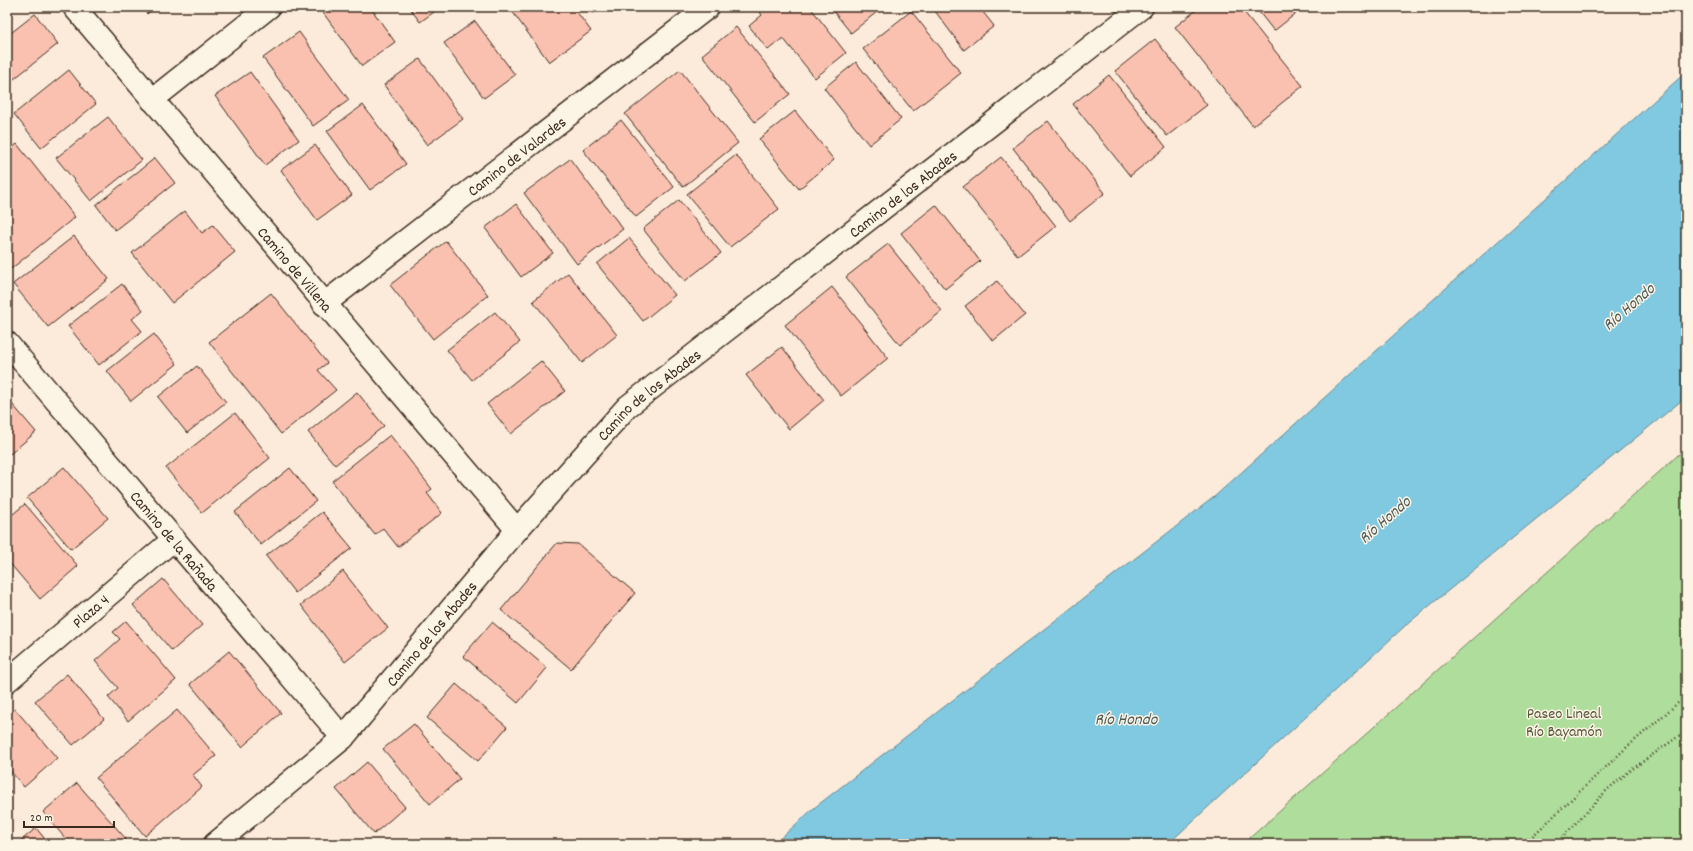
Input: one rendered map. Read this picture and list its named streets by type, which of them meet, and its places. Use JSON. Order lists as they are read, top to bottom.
{
  "streets": {
    "street": [
      "Camino de Valardes",
      "Camino de los Abades",
      "Camino de Villena",
      "Camino de la Rañada",
      "Plaza 4"
    ]
  },
  "crossings": [
    ["Camino de Valardes", "Camino de Villena"],
    ["Camino de los Abades", "Camino de Villena"],
    ["Camino de los Abades", "Camino de la Rañada"],
    ["Camino de la Rañada", "Plaza 4"]
  ],
  "water": ["Río Hondo"],
  "parks": ["Paseo Lineal Río Bayamón"],
  "scale_bar": "20 m"
}
